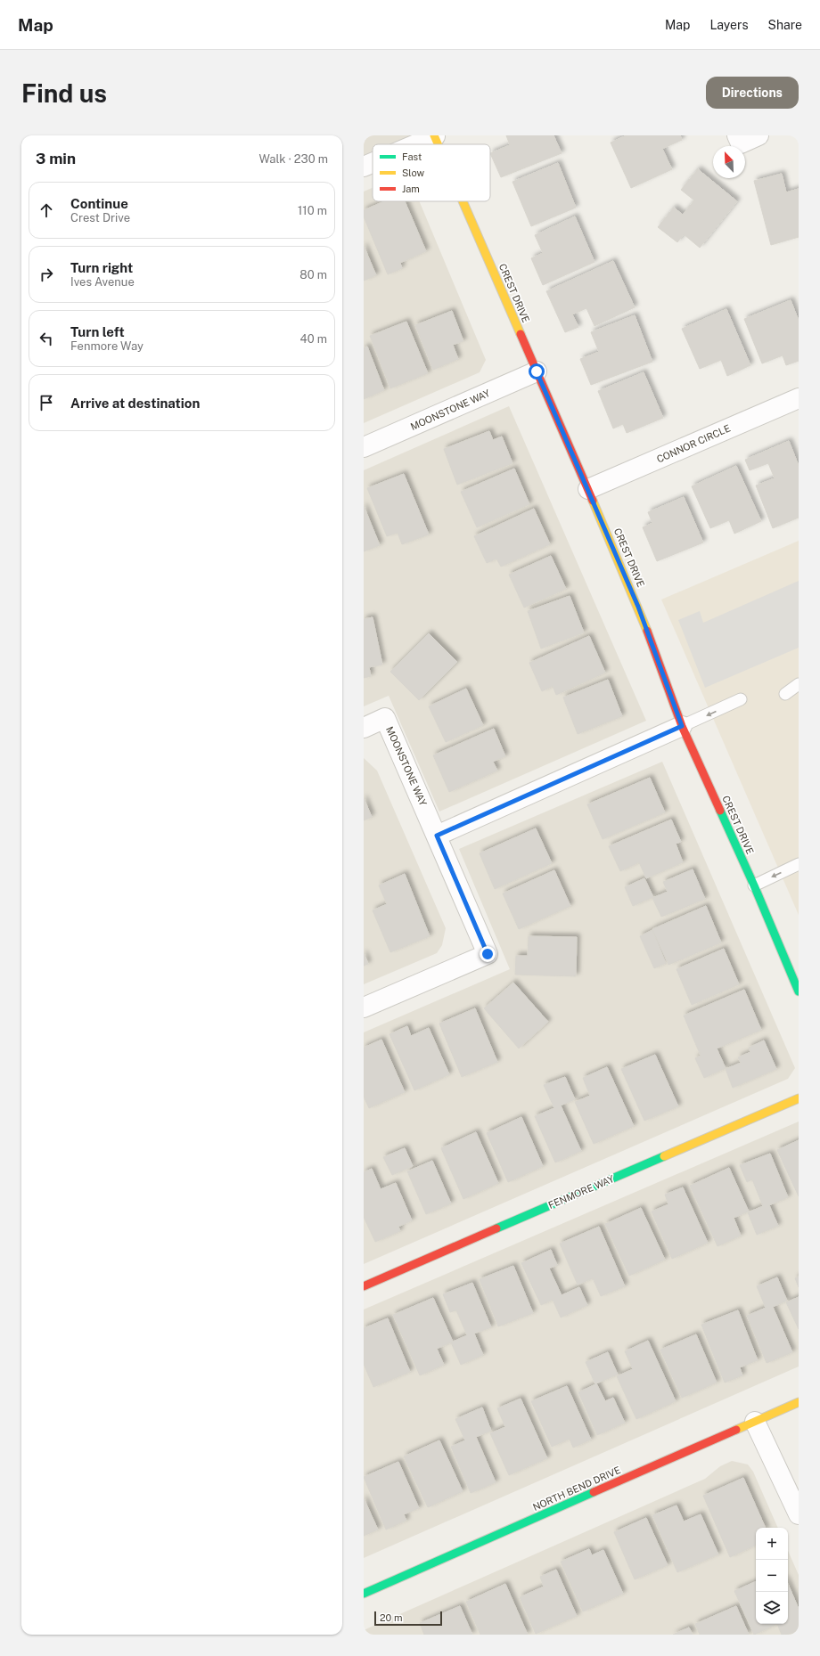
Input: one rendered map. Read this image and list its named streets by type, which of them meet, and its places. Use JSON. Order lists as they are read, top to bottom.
{
  "streets": {
    "street": [
      "CREST DRIVE",
      "MOONSTONE WAY",
      "CONNOR CIRCLE",
      "FENMORE WAY",
      "NORTH BEND DRIVE"
    ]
  },
  "crossings": [
    ["CREST DRIVE", "MOONSTONE WAY"],
    ["CREST DRIVE", "CONNOR CIRCLE"]
  ],
  "legend": ["Fast", "Slow", "Jam"],
  "scale_bar": "20 m",
  "north": "top left",
  "page": {
    "header": "Map",
    "nav": ["Map", "Layers", "Share"],
    "buttons": "Directions",
    "title": "Find us",
    "heading": ["3 min", "Walk · 230 m"],
    "list": [
      ["Continue", "Crest Drive", "110 m"],
      ["Turn right", "Ives Avenue", "80 m"],
      ["Turn left", "Fenmore Way", "40 m"],
      "Arrive at destination"
    ],
    "map_buttons": ["+", "−"],
    "scale": "20 m"
  }
}
